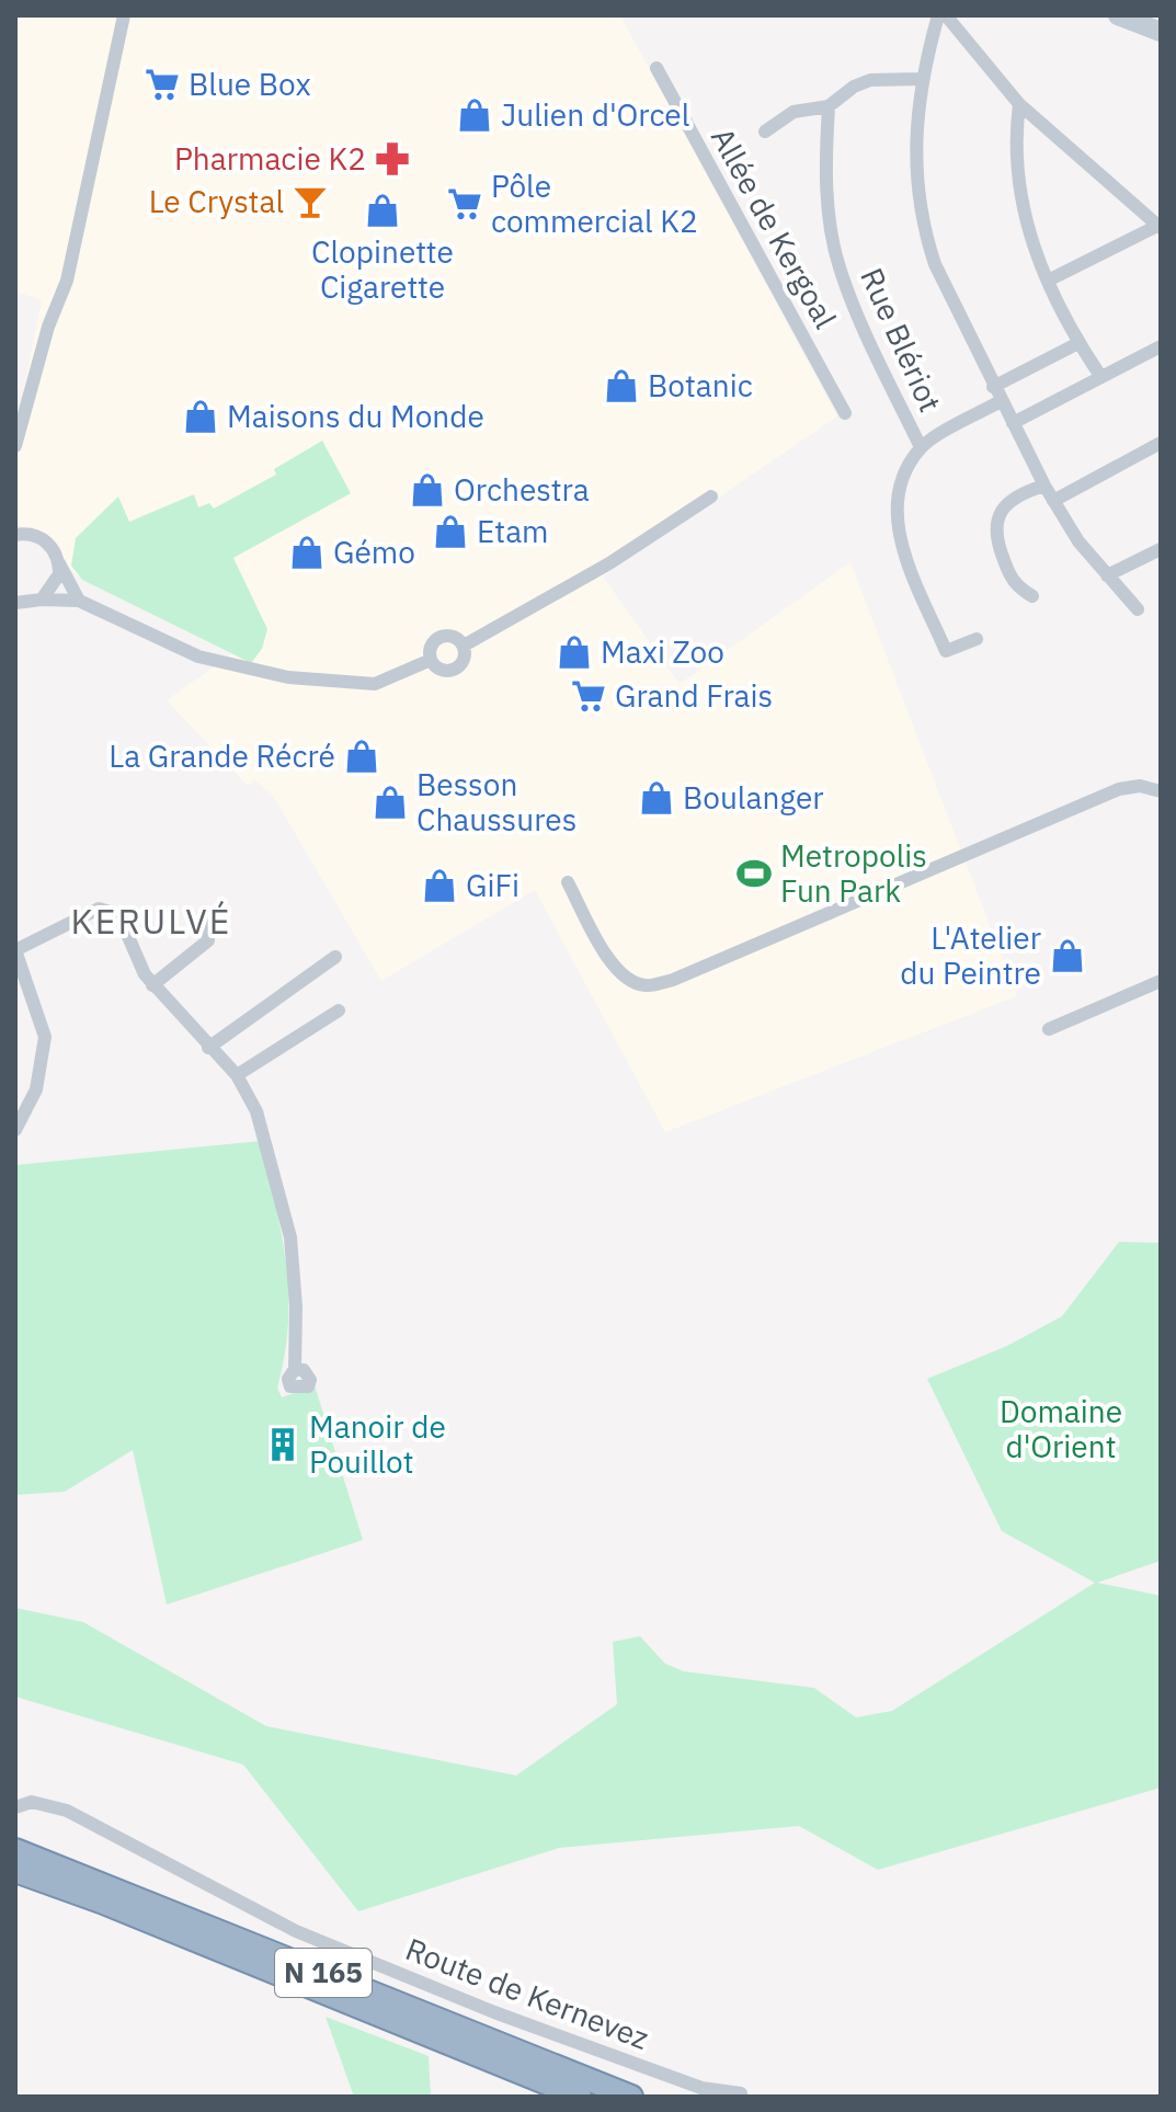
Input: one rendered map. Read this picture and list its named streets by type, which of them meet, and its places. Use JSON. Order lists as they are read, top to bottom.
{
  "streets": {
    "highway": ["N 165"],
    "street": ["Allée de Kergoal", "Rue Blériot", "Route de Kernevez"]
  },
  "districts": ["KERULVÉ"],
  "parks": ["Domaine d'Orient"],
  "places": {
    "supermarket": ["Blue Box", "Pôle commercial K2", "Grand Frais"],
    "shop": [
      "Julien d'Orcel",
      "Clopinette Cigarette",
      "Botanic",
      "Maisons du Monde",
      "Orchestra",
      "Etam",
      "Gémo",
      "Maxi Zoo",
      "La Grande Récré",
      "Boulanger",
      "Besson Chaussures",
      "GiFi",
      "L'Atelier du Peintre"
    ],
    "pharmacy": ["Pharmacie K2"],
    "bar": ["Le Crystal"],
    "sports": ["Metropolis Fun Park"],
    "building": ["Manoir de Pouillot"]
  }
}
